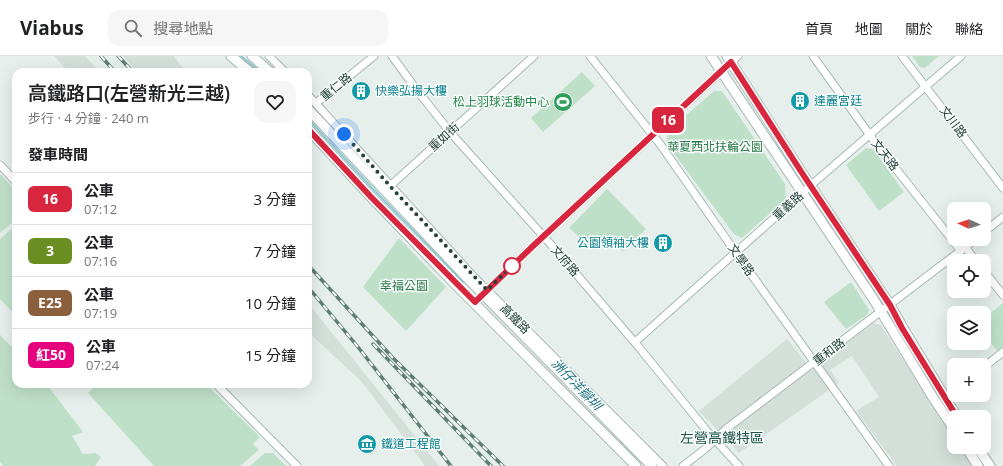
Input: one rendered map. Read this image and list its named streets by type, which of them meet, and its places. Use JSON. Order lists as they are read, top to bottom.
{
  "streets": {
    "street": [
      "重仁路",
      "文川路",
      "重如街",
      "文天路",
      "重義路",
      "文學路",
      "文府路",
      "高鐵路",
      "重和路"
    ]
  },
  "crossings": [
    ["重仁路", "高鐵路"],
    ["文川路", "重義路"],
    ["重如街", "文府路"],
    ["重如街", "高鐵路"],
    ["文天路", "重義路"],
    ["文天路", "重和路"],
    ["重義路", "文學路"],
    ["重義路", "文府路"],
    ["文學路", "重和路"],
    ["文府路", "重和路"]
  ],
  "districts": ["左營高鐵特區"],
  "water": ["洲仔洋瓣圳"],
  "parks": ["華夏西北扶輪公園", "幸福公園"],
  "places": {
    "building": ["快樂弘揚大樓", "達麗宮廷", "公園領袖大樓"],
    "sports": ["松上羽球活動中心"],
    "museum": ["鐵道工程館"]
  },
  "lines": ["bus line 16"],
  "north": "left",
  "page": {
    "header": "Viabus",
    "search": "搜尋地點",
    "nav": [
      "首頁",
      "地圖",
      "關於",
      "聯絡"
    ],
    "on_map": "16",
    "heading": [
      ["高鐵路口(左營新光三越)", "步行 · 4 分鐘 · 240 m"],
      "發車時間"
    ],
    "list": [
      {
        "mark": "16",
        "name": "公車",
        "note": "07:12",
        "value": "3 分鐘"
      },
      {
        "mark": "3",
        "name": "公車",
        "note": "07:16",
        "value": "7 分鐘"
      },
      {
        "mark": "E25",
        "name": "公車",
        "note": "07:19",
        "value": "10 分鐘"
      },
      {
        "mark": "紅50",
        "name": "公車",
        "note": "07:24",
        "value": "15 分鐘"
      }
    ],
    "map_buttons": ["+", "−"]
  }
}
